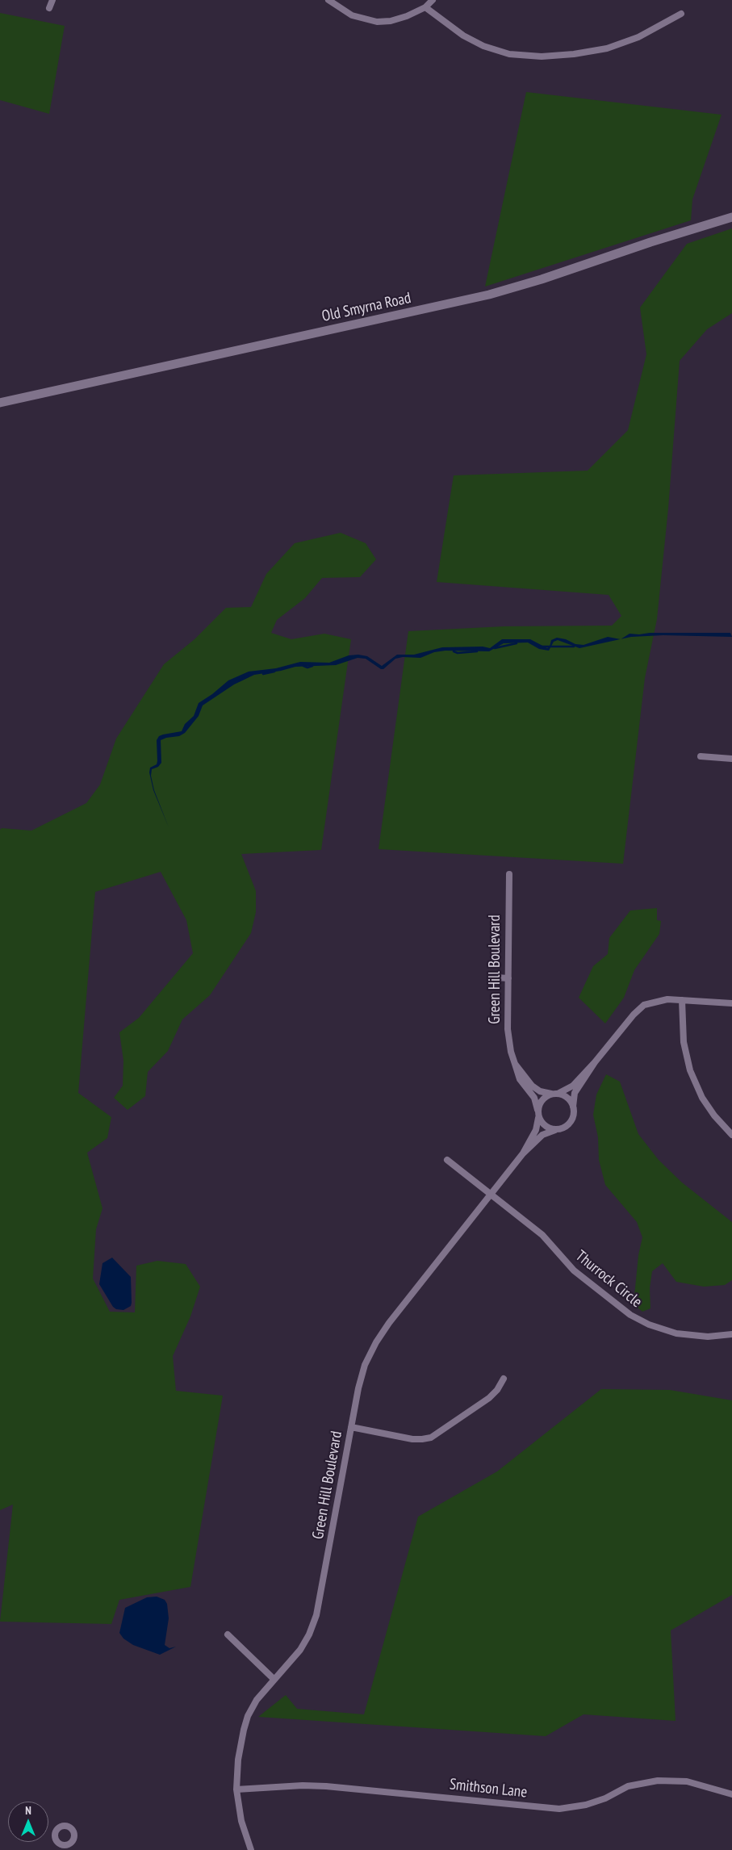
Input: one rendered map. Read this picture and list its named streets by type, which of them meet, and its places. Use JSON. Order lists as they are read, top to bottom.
{
  "streets": {
    "street": [
      "Old Smyrna Road",
      "Green Hill Boulevard",
      "Thurrock Circle",
      "Smithson Lane"
    ]
  },
  "crossings": [
    ["Green Hill Boulevard", "Thurrock Circle"],
    ["Green Hill Boulevard", "Smithson Lane"]
  ],
  "north": "top"
}
